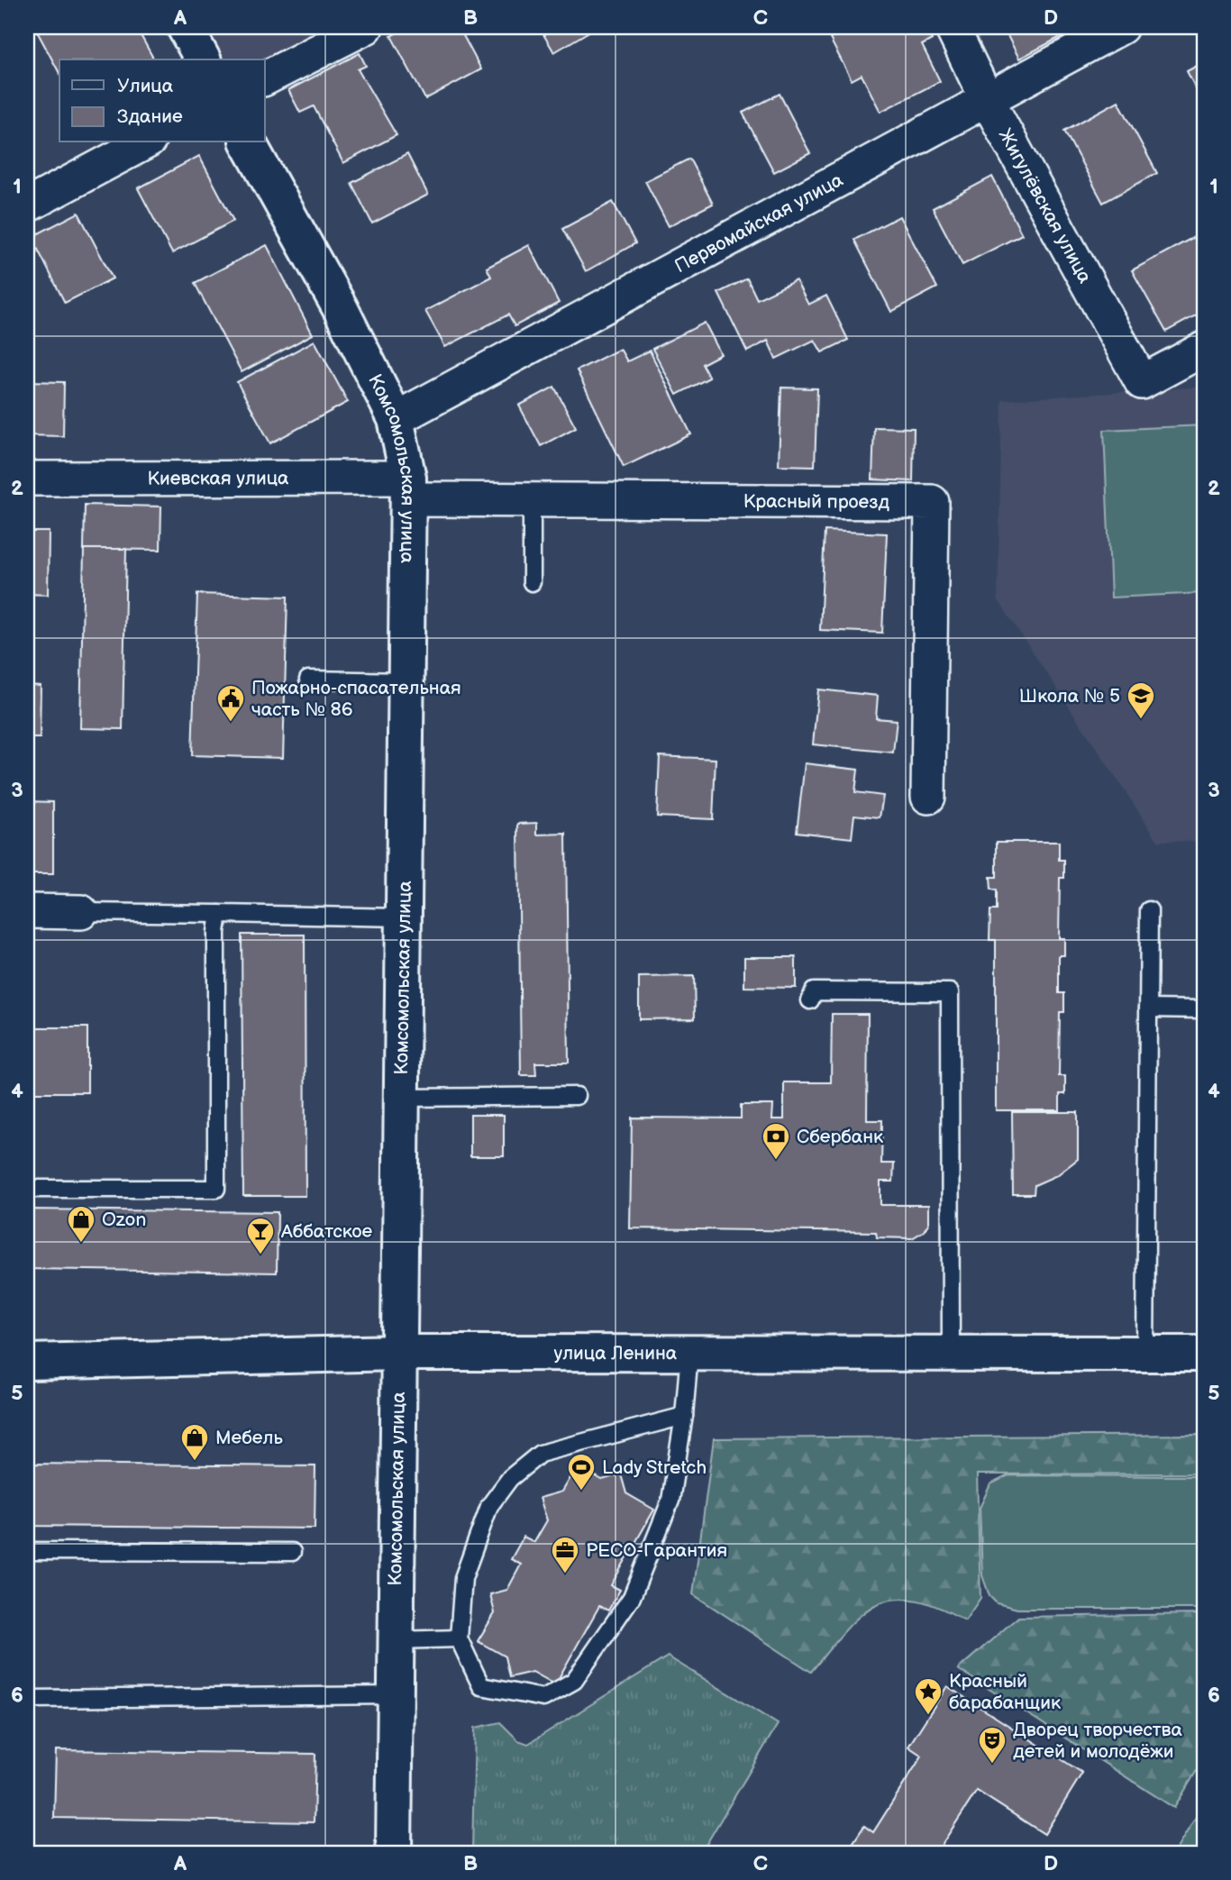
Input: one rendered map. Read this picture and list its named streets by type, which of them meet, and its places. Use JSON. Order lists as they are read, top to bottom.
{
  "streets": {
    "main road": ["Комсомольская улица", "улица Ленина"],
    "street": [
      "Жигулёвская улица",
      "Первомайская улица",
      "Киевская улица",
      "Красный проезд"
    ]
  },
  "crossings": [
    ["Жигулёвская улица", "Первомайская улица"],
    ["Первомайская улица", "Комсомольская улица"],
    ["Комсомольская улица", "Киевская улица"],
    ["Комсомольская улица", "Красный проезд"],
    ["Комсомольская улица", "улица Ленина"],
    ["Киевская улица", "Красный проезд"]
  ],
  "places": {
    "school or university": ["Школа № 5"],
    "public building": ["Пожарно-спасательная часть № 86"],
    "bank": ["Сбербанк"],
    "shop": ["Ozon", "Мебель"],
    "bar": ["Аббатское"],
    "sports": ["Lady Stretch"],
    "office": ["РЕСО-Гарантия"],
    "place": ["Красный барабанщик"],
    "theatre": ["Дворец творчества детей и молодёжи"]
  },
  "legend": ["Улица", "Здание"],
  "grid": {
    "columns": [
      "A",
      "B",
      "C",
      "D"
    ],
    "rows": [
      "1",
      "2",
      "3",
      "4",
      "5",
      "6"
    ]
  }
}
